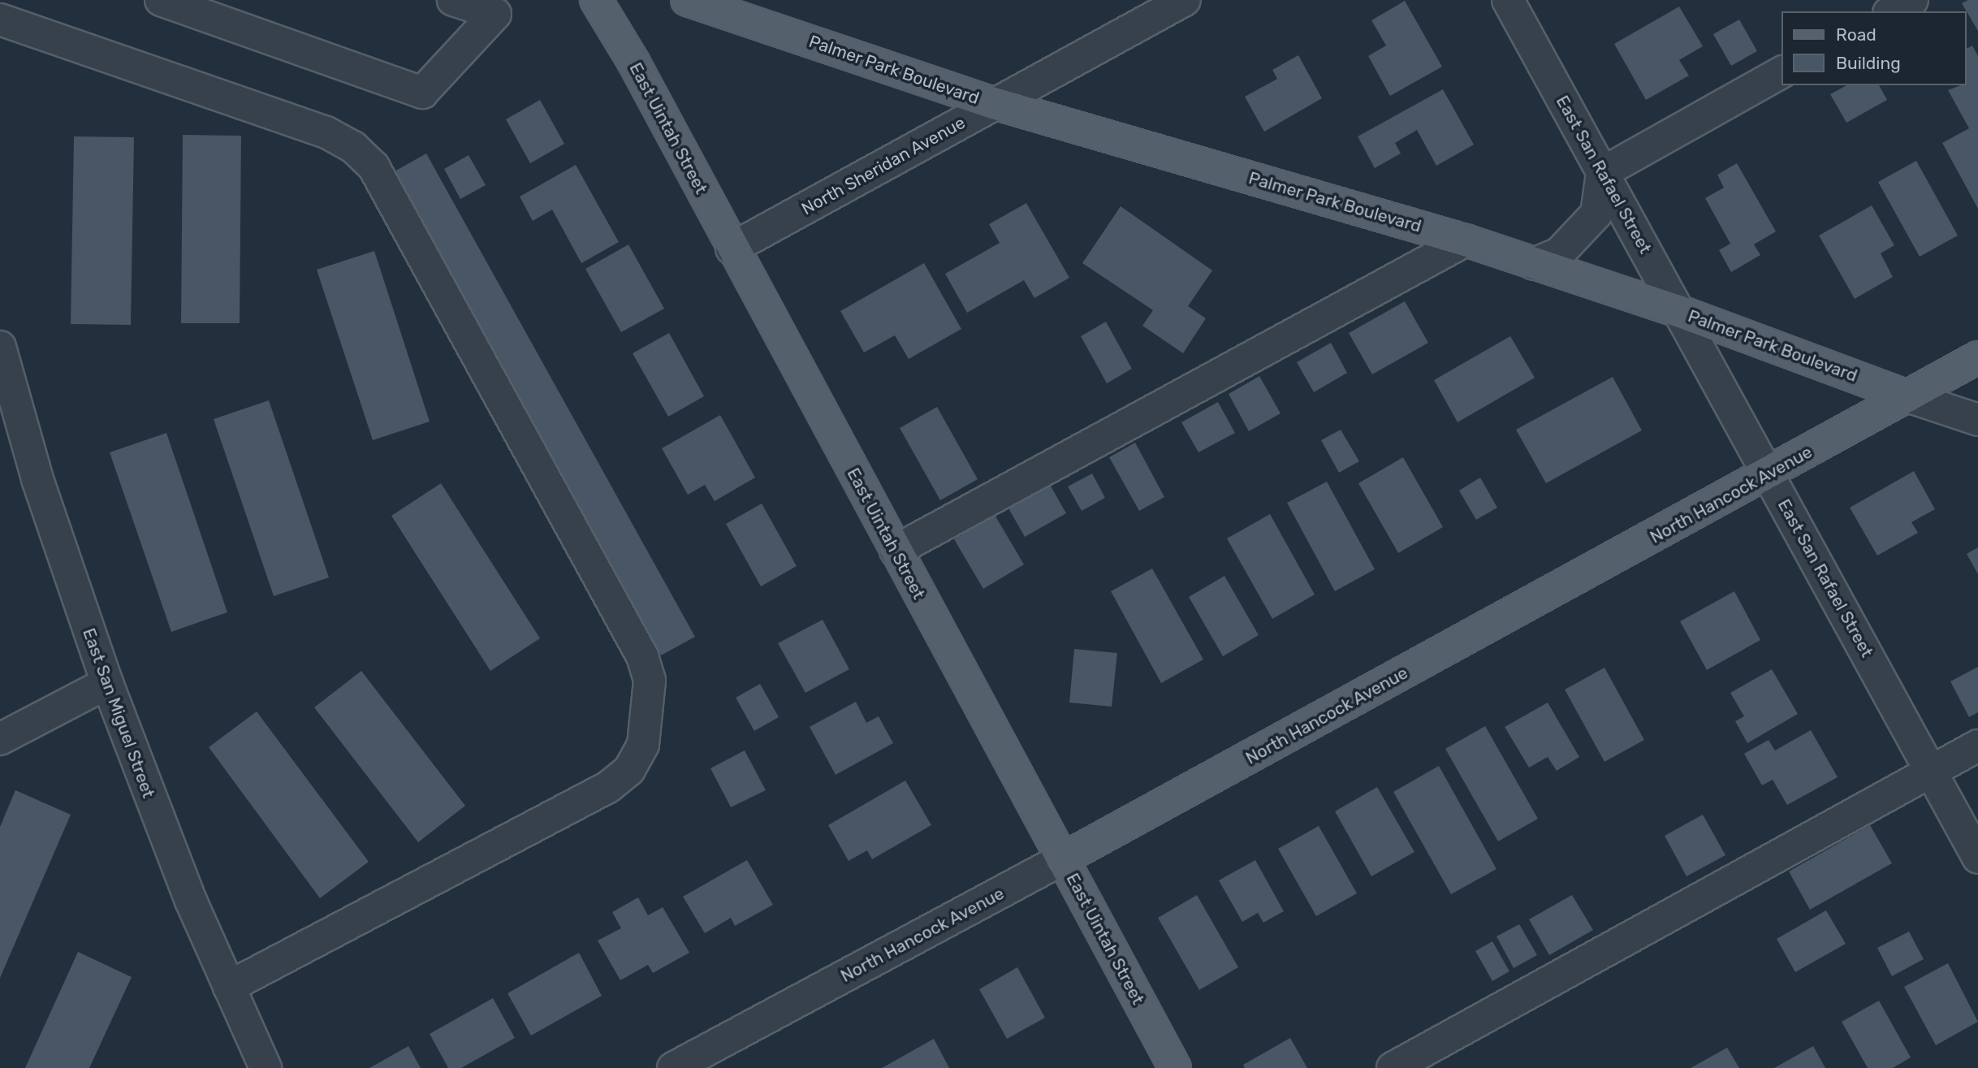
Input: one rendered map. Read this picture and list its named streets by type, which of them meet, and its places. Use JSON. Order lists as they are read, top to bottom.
{
  "streets": {
    "main road": ["Palmer Park Boulevard", "East Uintah Street", "North Hancock Avenue"],
    "street": ["North Sheridan Avenue", "East San Rafael Street", "East San Miguel Street"]
  },
  "crossings": [
    ["Palmer Park Boulevard", "North Sheridan Avenue"],
    ["Palmer Park Boulevard", "East San Rafael Street"],
    ["Palmer Park Boulevard", "North Hancock Avenue"],
    ["East Uintah Street", "North Sheridan Avenue"],
    ["East Uintah Street", "North Hancock Avenue"],
    ["East San Rafael Street", "North Hancock Avenue"]
  ],
  "legend": ["Road", "Building"]
}
